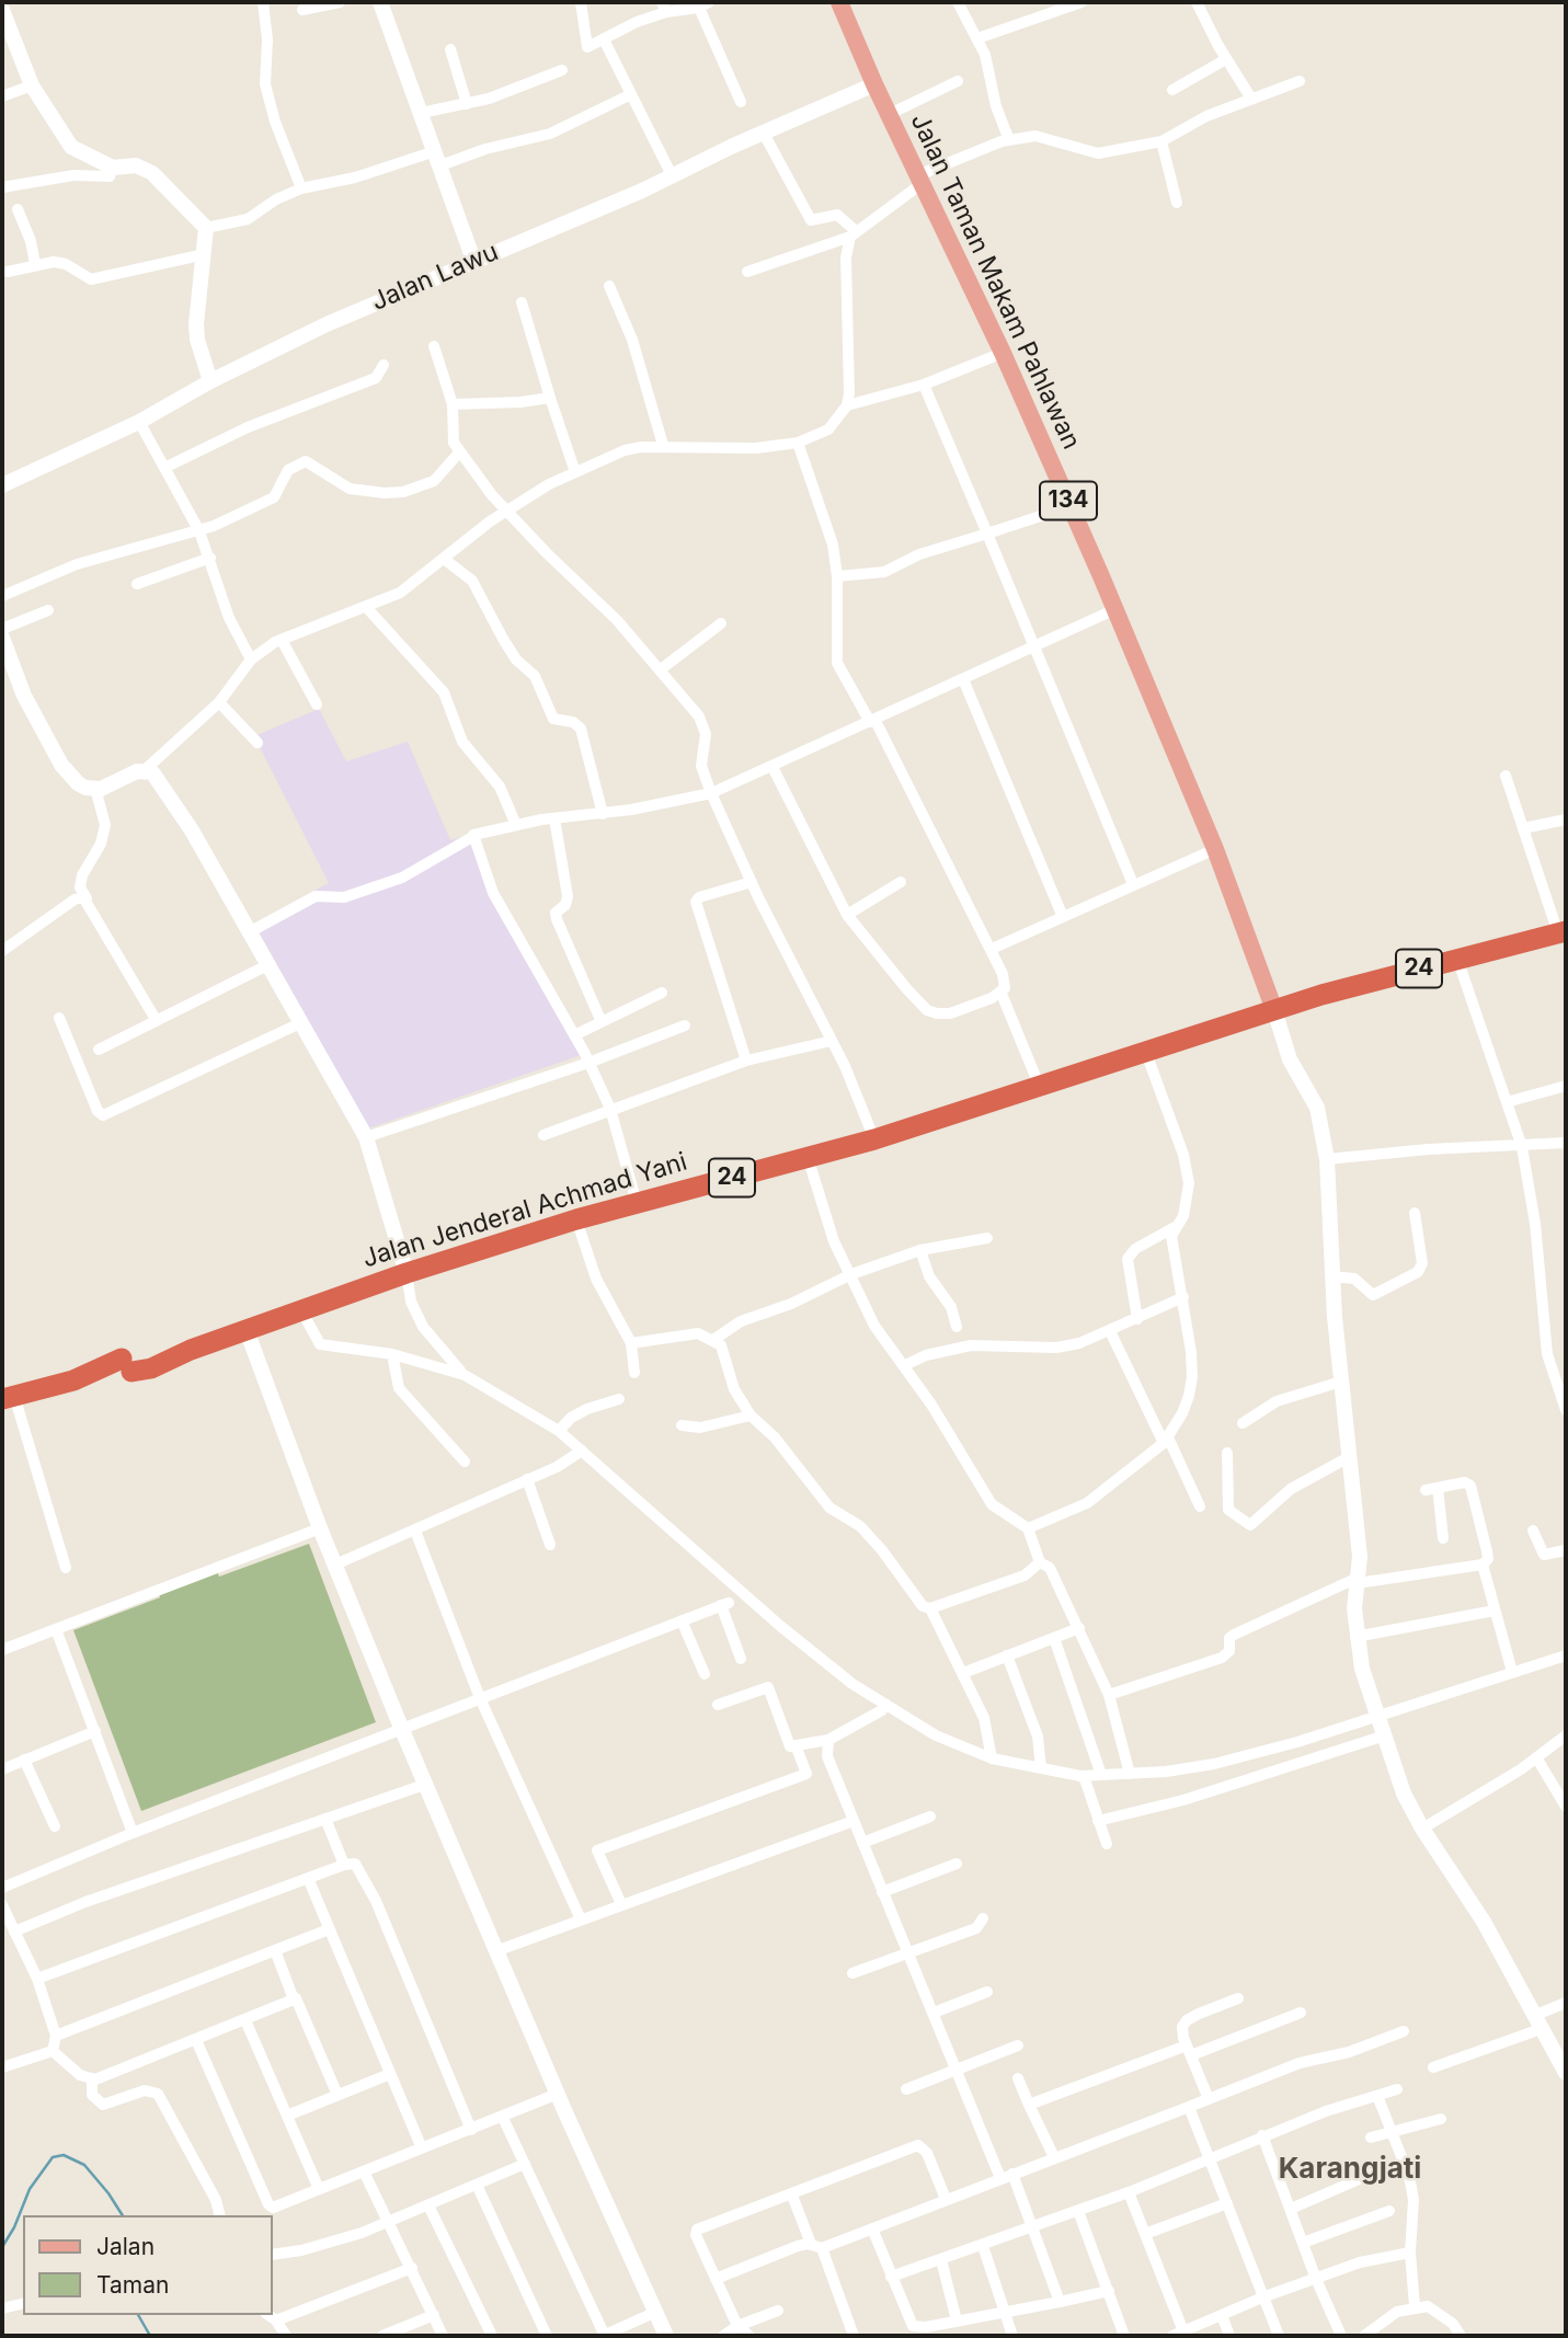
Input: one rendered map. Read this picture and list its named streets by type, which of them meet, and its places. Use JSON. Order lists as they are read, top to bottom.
{
  "streets": {
    "highway": ["24", "Jalan Jenderal Achmad Yani"],
    "main road": ["Jalan Lawu", "Jalan Taman Makam Pahlawan", "134"]
  },
  "crossings": [
    ["Jalan Lawu", "Jalan Taman Makam Pahlawan"],
    ["Jalan Taman Makam Pahlawan", "24"],
    ["Jalan Taman Makam Pahlawan", "Jalan Jenderal Achmad Yani"],
    ["24", "Jalan Jenderal Achmad Yani"]
  ],
  "districts": ["Karangjati"],
  "legend": ["Jalan", "Taman"]
}
